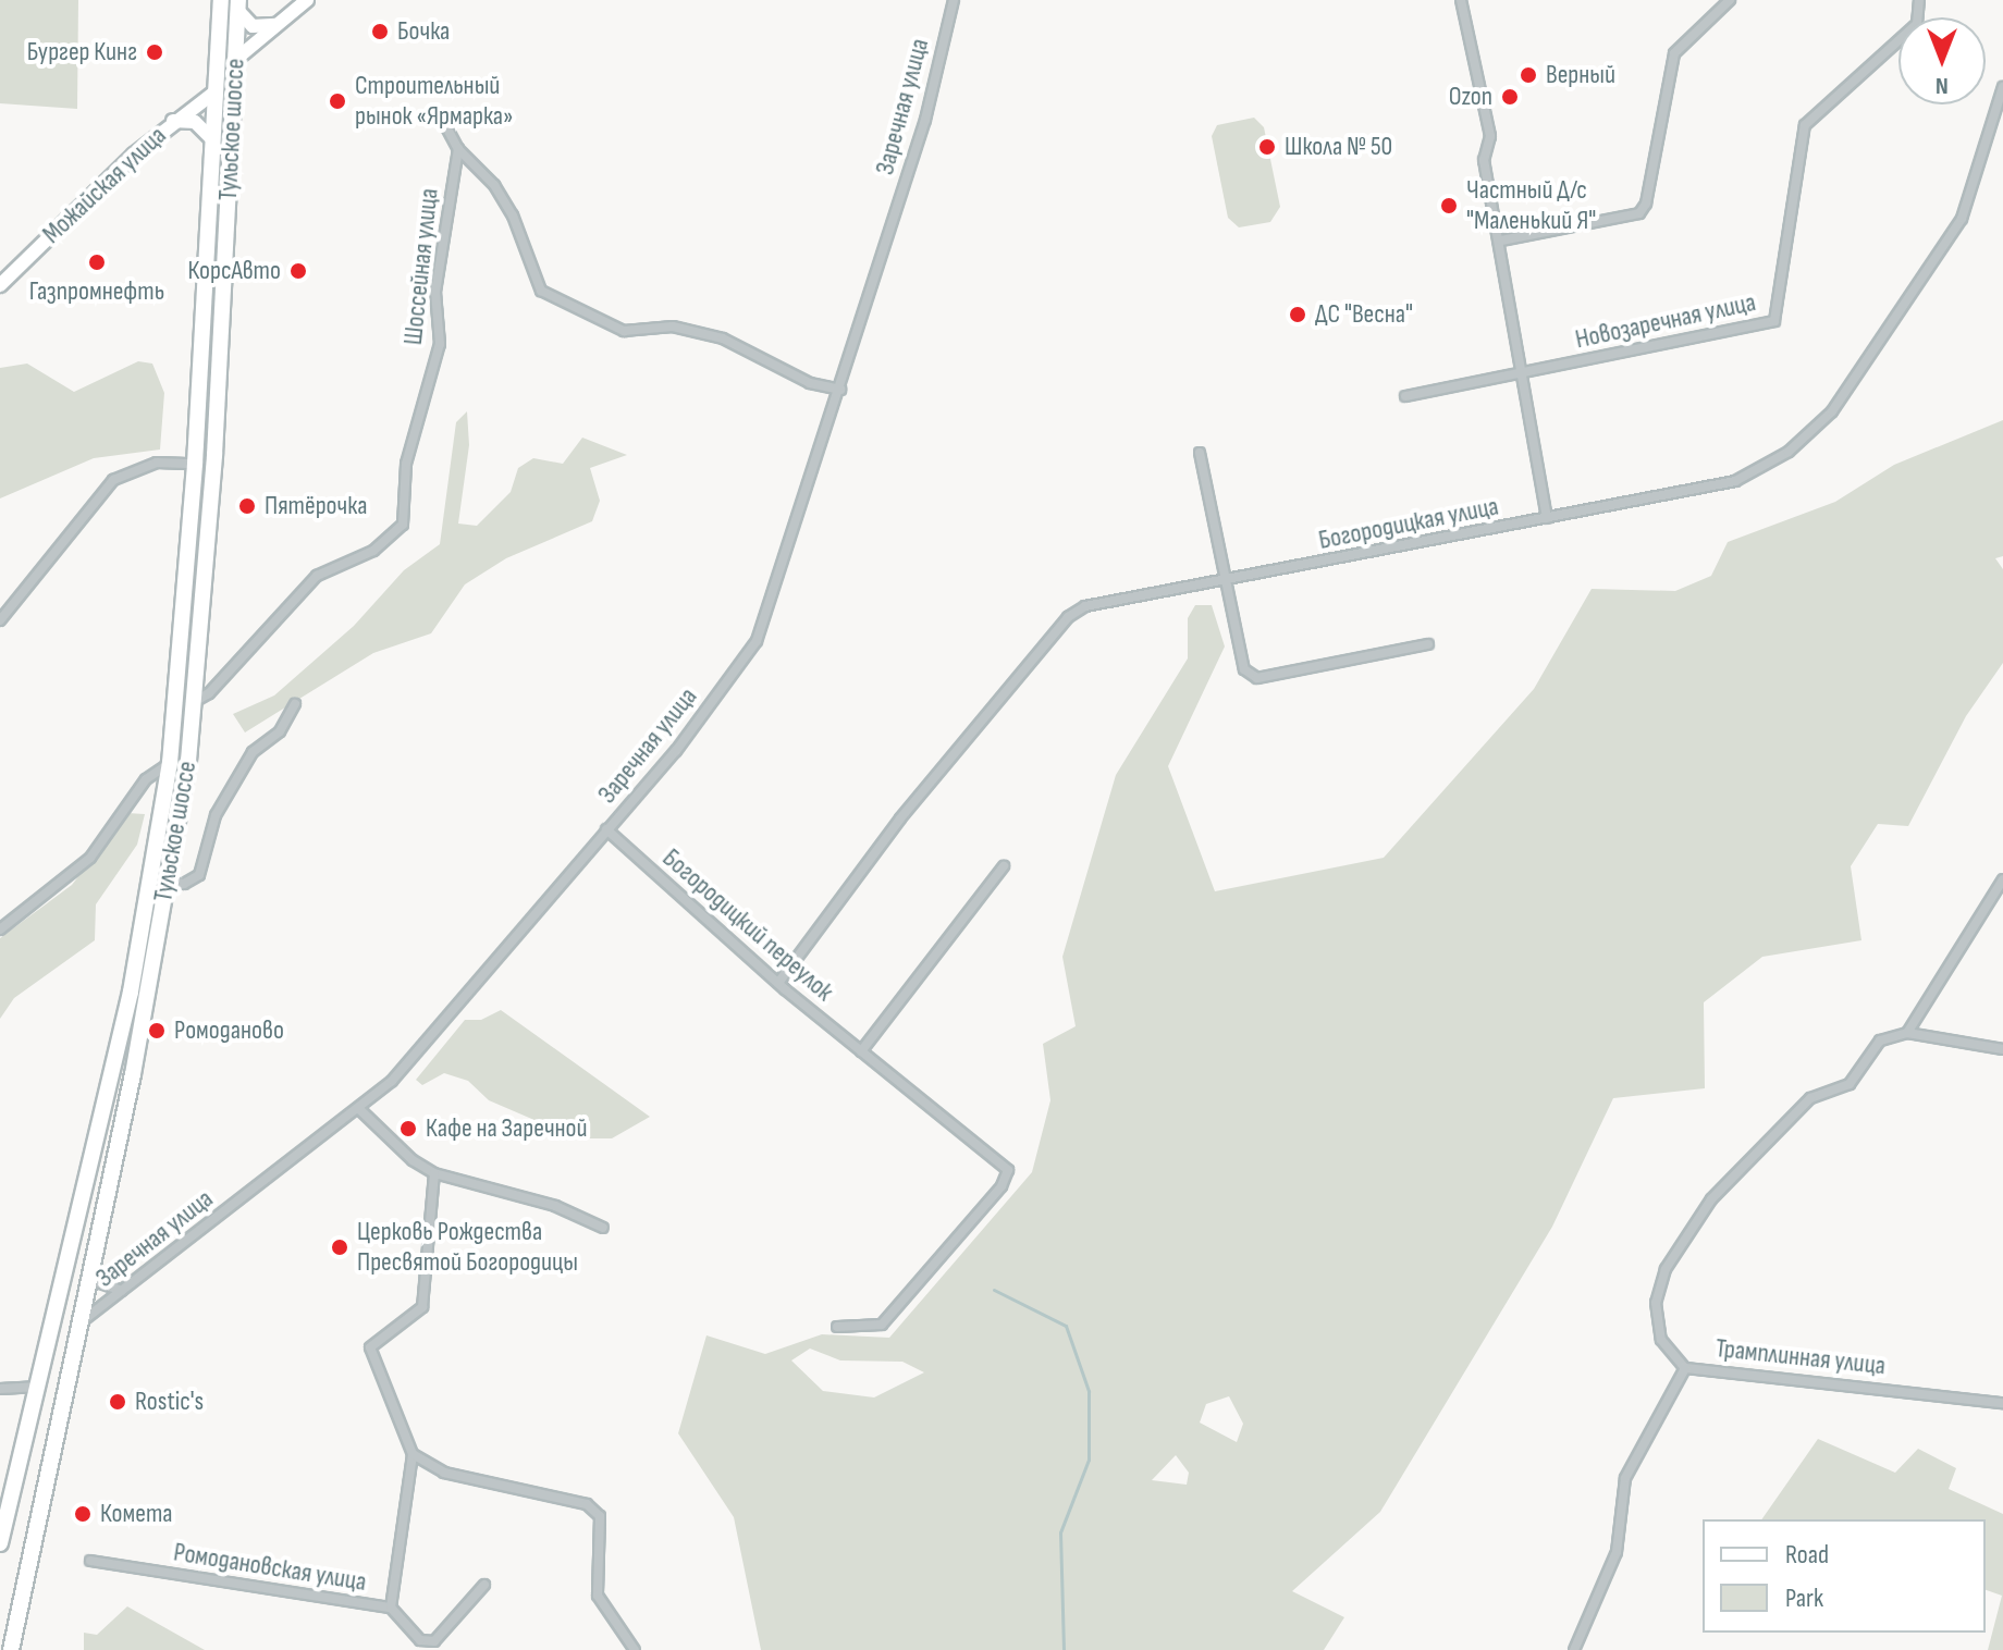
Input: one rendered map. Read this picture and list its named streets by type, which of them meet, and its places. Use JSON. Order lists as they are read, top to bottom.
{
  "streets": {
    "main road": ["Тульское шоссе"],
    "street": [
      "Заречная улица",
      "Можайская улица",
      "Шоссейная улица",
      "Новозаречная улица",
      "Богородицкая улица",
      "Богородицкий переулок",
      "Трамплинная улица",
      "Ромодановская улица"
    ]
  },
  "crossings": [
    ["Заречная улица", "Тульское шоссе"],
    ["Заречная улица", "Богородицкий переулок"],
    ["Тульское шоссе", "Можайская улица"],
    ["Тульское шоссе", "Шоссейная улица"],
    ["Богородицкая улица", "Богородицкий переулок"]
  ],
  "places": [
    "Бочка",
    "Бургер Кинг",
    "Верный",
    "Ozon",
    "Строительный рынок «Ярмарка»",
    "Школа № 50",
    "Частный Д/с \"Маленький Я\"",
    "Газпромнефть",
    "КорсАвто",
    "ДС \"Весна\"",
    "Пятёрочка",
    "Ромоданово",
    "Кафе на Заречной",
    "Церковь Рождества Пресвятой Богородицы",
    "Rostic's",
    "Комета"
  ],
  "legend": ["Road", "Park"],
  "north": "bottom"
}
